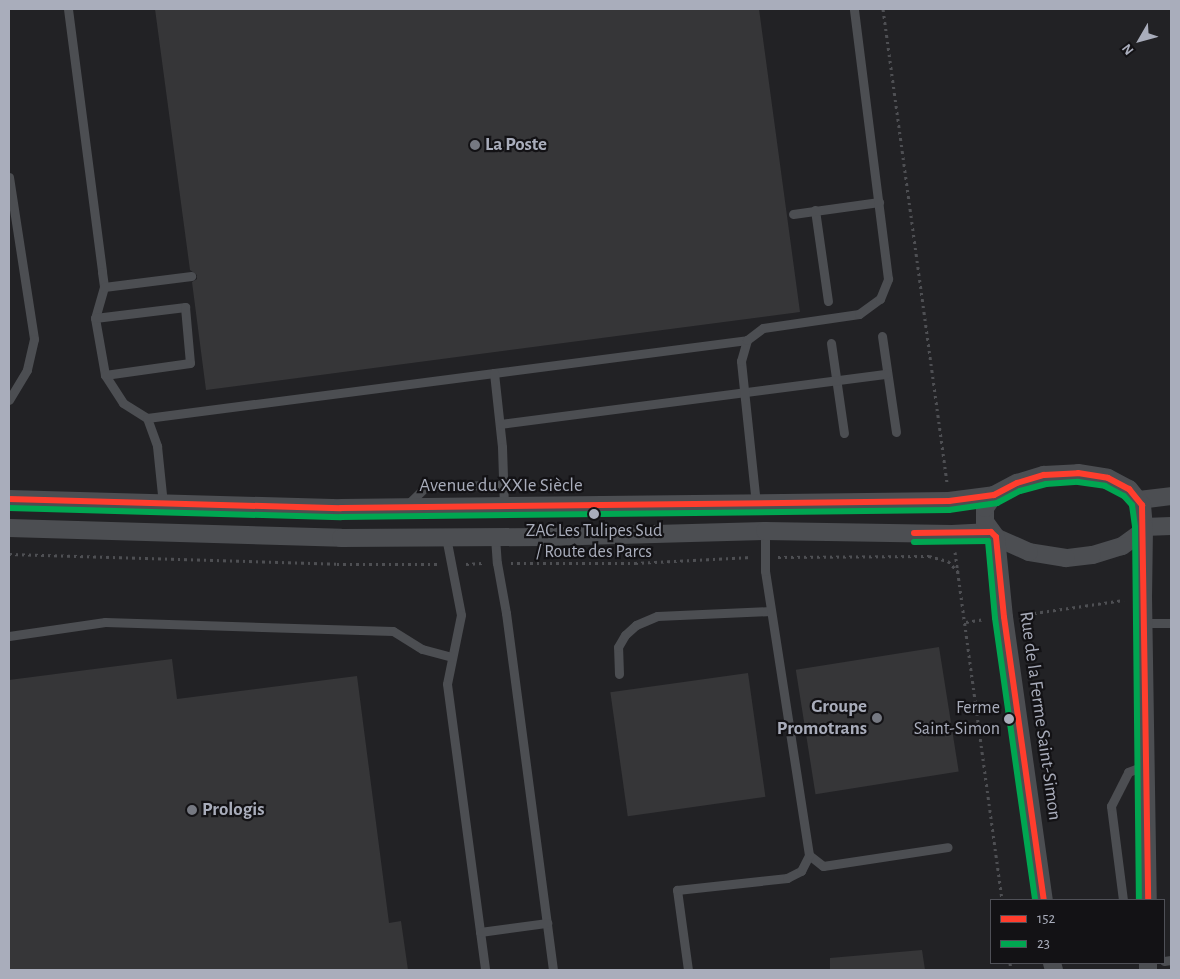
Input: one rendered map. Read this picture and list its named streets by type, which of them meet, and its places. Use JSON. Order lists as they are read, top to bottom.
{
  "streets": {
    "street": ["Avenue du XXIe Siècle", "Rue de la Ferme Saint-Simon"]
  },
  "crossings": [
    ["Avenue du XXIe Siècle", "Rue de la Ferme Saint-Simon"]
  ],
  "places": [
    "La Poste",
    "ZAC Les Tulipes Sud / Route des Parcs",
    "Groupe Promotrans",
    "Ferme Saint-Simon",
    "Prologis"
  ],
  "lines": ["transit line 152", "transit line 23"],
  "legend": ["152", "23"],
  "north": "bottom left"
}
